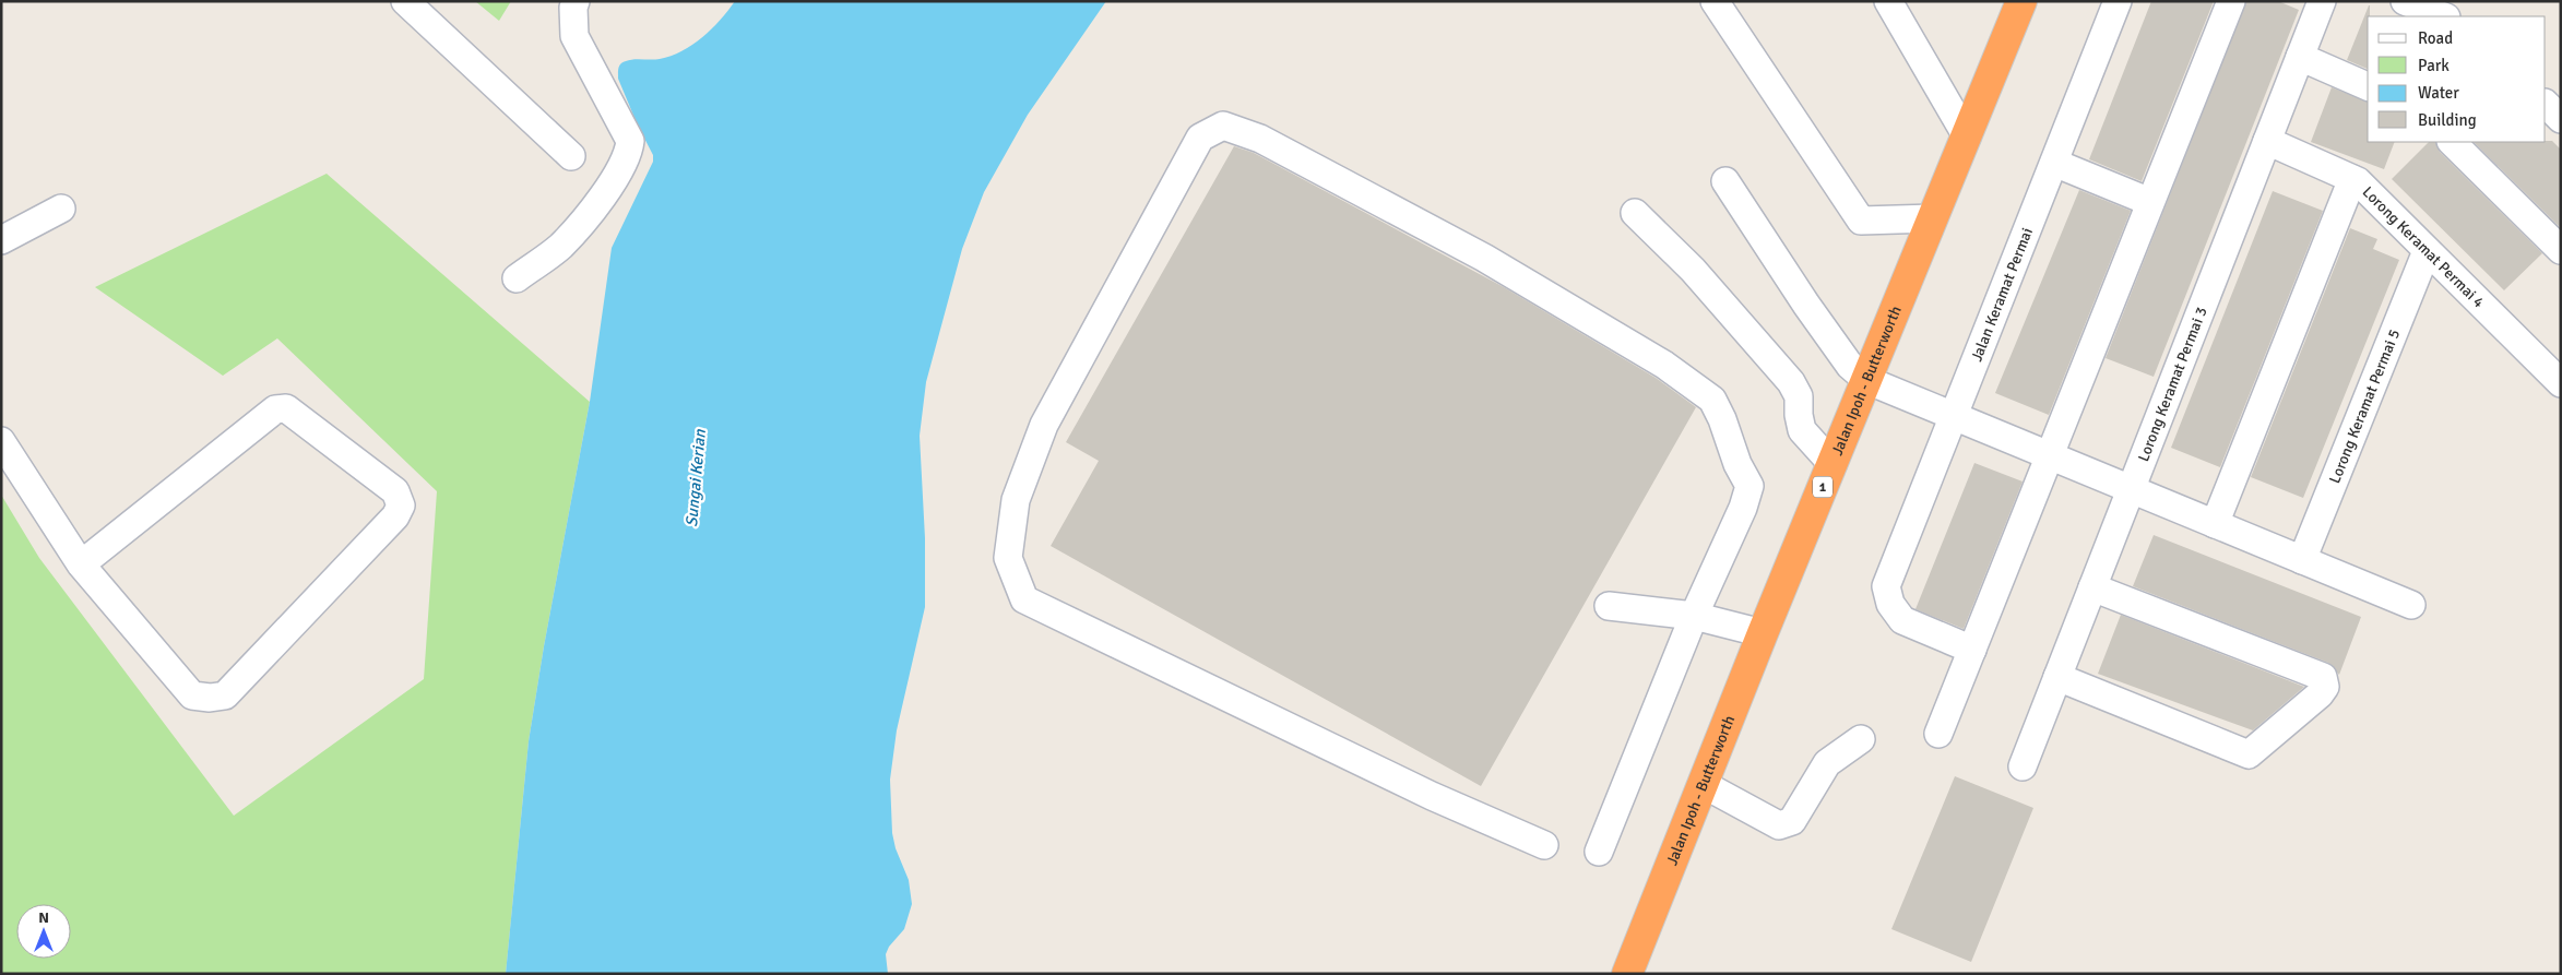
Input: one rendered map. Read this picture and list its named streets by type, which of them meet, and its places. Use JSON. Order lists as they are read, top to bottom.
{
  "streets": {
    "highway": ["Jalan Ipoh - Butterworth", "1"],
    "street": [
      "Lorong Keramat Permai 4",
      "Jalan Keramat Permai",
      "Lorong Keramat Permai 3",
      "Lorong Keramat Permai 5"
    ]
  },
  "crossings": [
    ["Lorong Keramat Permai 4", "Lorong Keramat Permai 3"],
    ["Lorong Keramat Permai 4", "Lorong Keramat Permai 5"]
  ],
  "water": ["Sungai Kerian"],
  "legend": [
    "Road",
    "Park",
    "Water",
    "Building"
  ],
  "north": "top"
}
